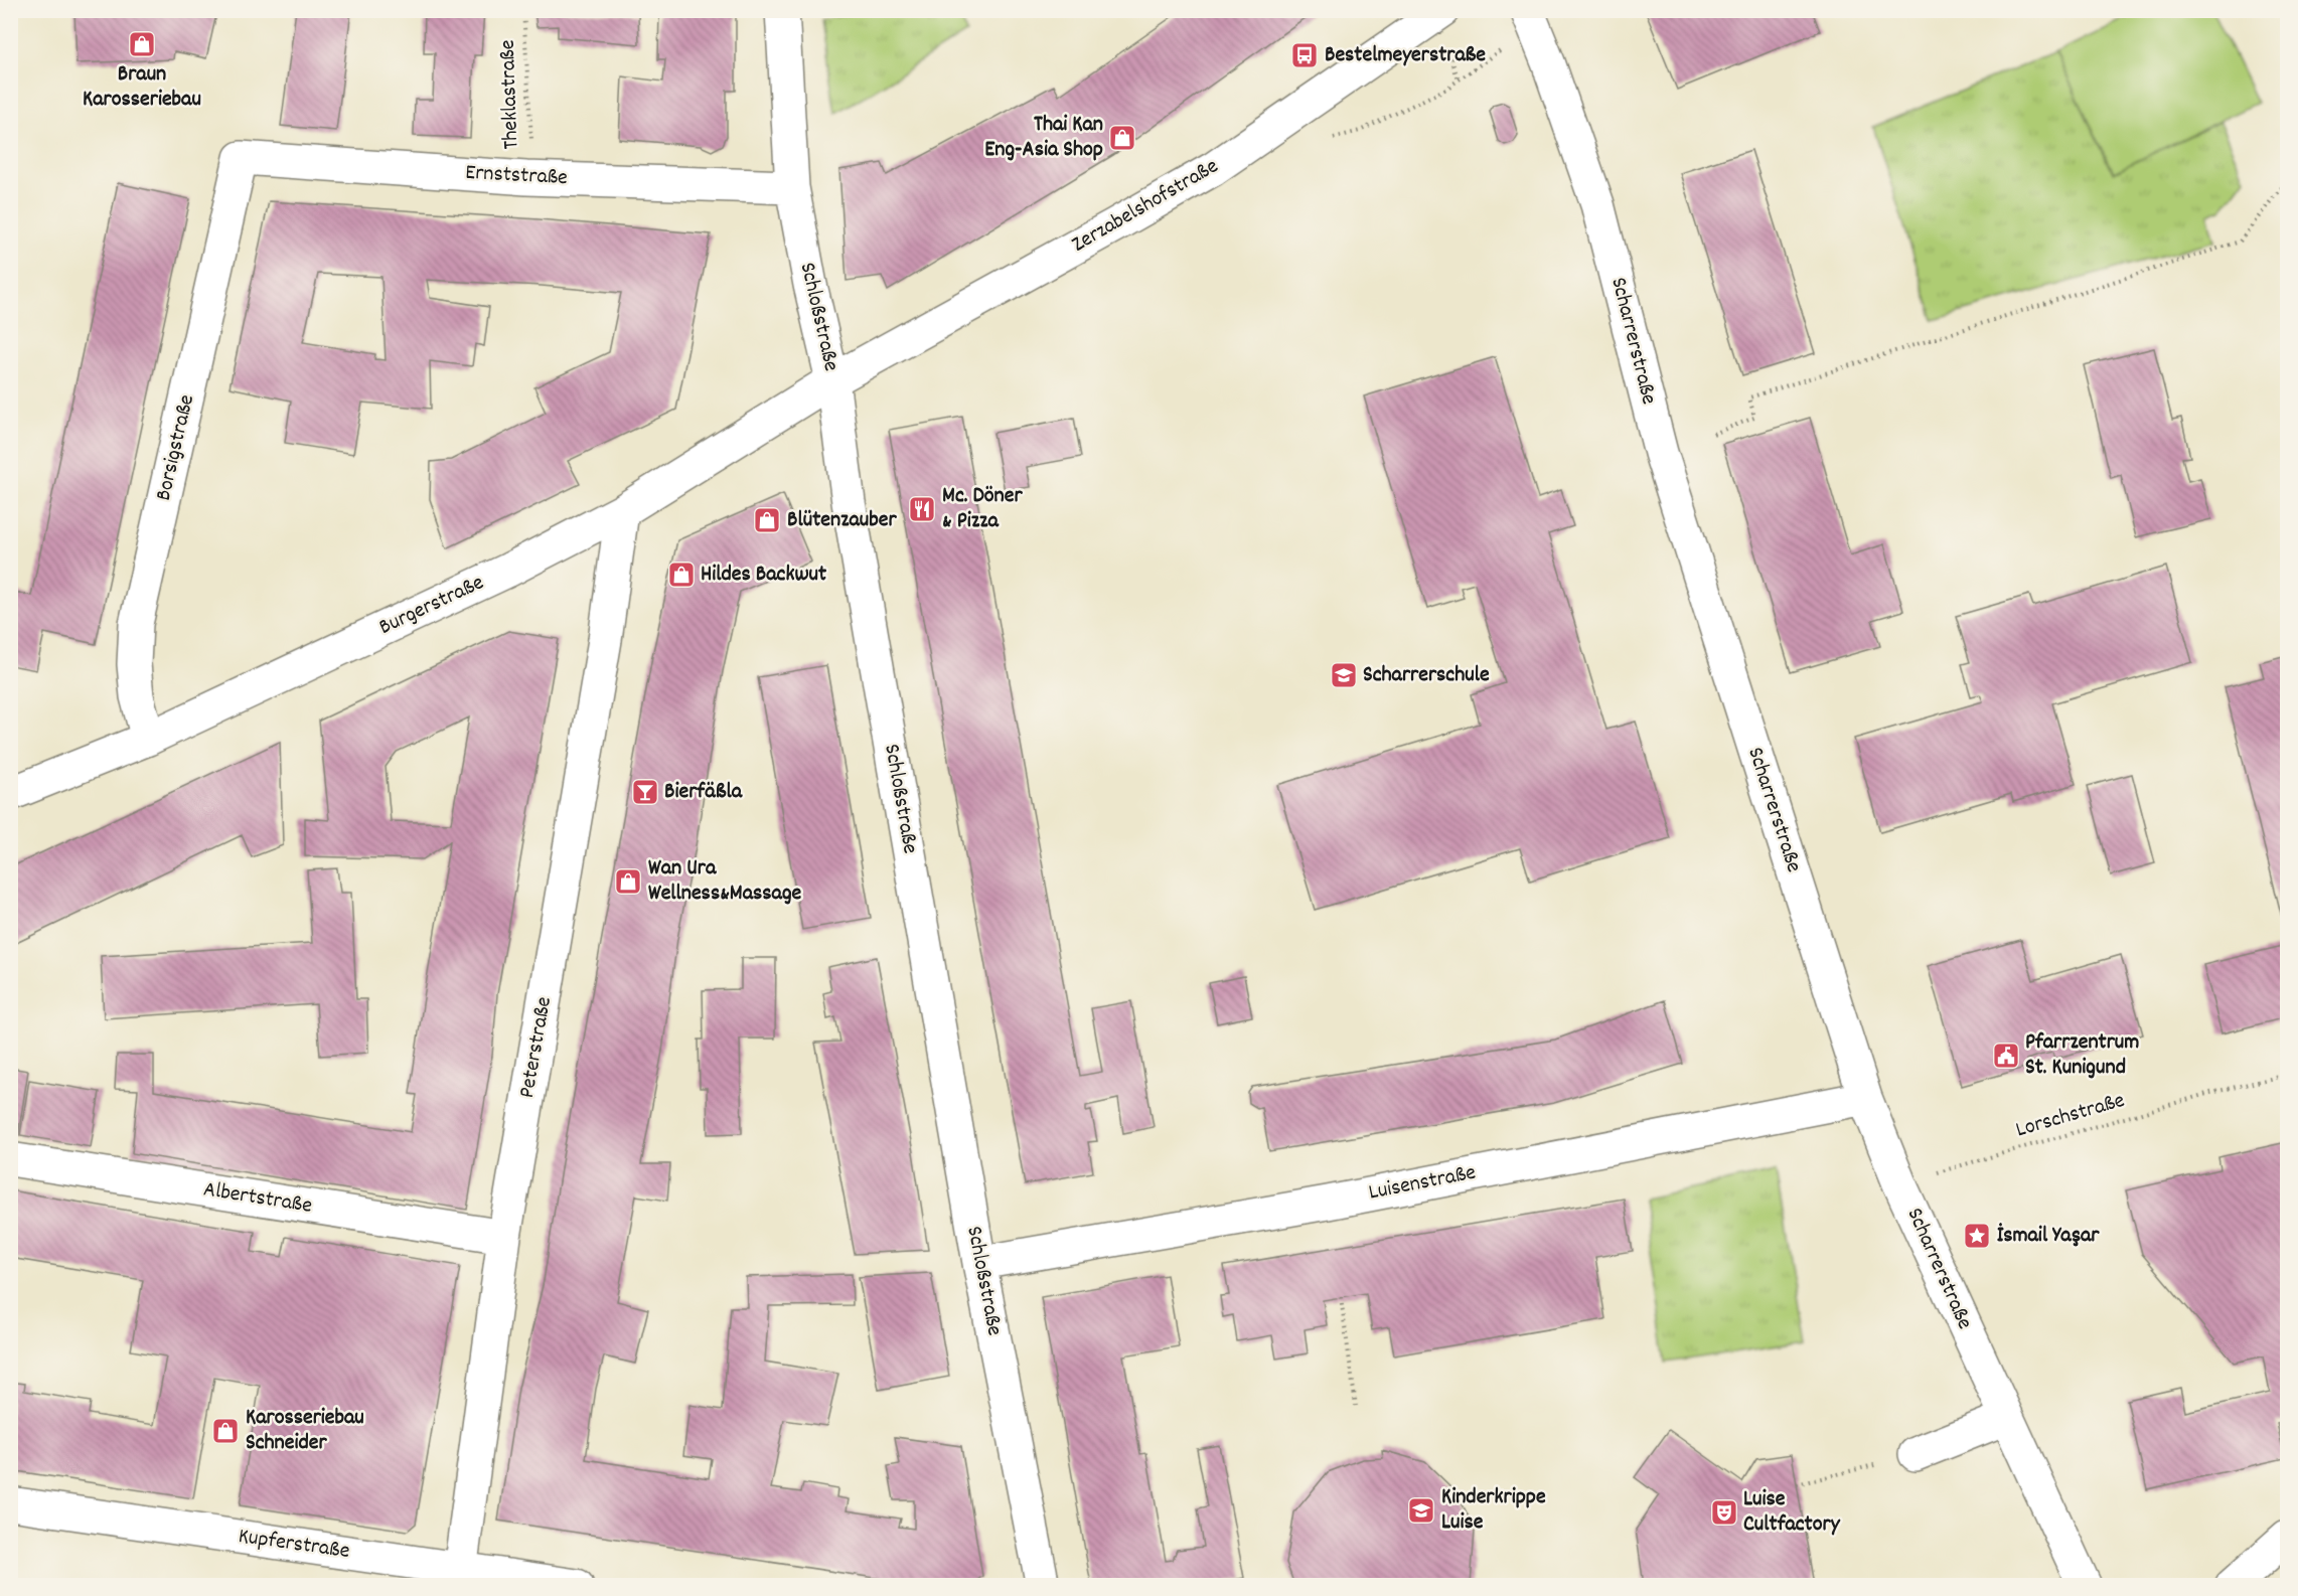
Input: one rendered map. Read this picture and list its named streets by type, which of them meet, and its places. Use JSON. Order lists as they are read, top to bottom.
{
  "streets": {
    "street": [
      "Ernststraße",
      "Zerzabelshofstraße",
      "Schloßstraße",
      "Scharrerstraße",
      "Borsigstraße",
      "Burgerstraße",
      "Peterstraße",
      "Luisenstraße",
      "Albertstraße",
      "Kupferstraße"
    ],
    "path": ["Theklastraße", "Lorschstraße"]
  },
  "crossings": [
    ["Theklastraße", "Ernststraße"],
    ["Ernststraße", "Schloßstraße"],
    ["Ernststraße", "Borsigstraße"],
    ["Zerzabelshofstraße", "Schloßstraße"],
    ["Zerzabelshofstraße", "Burgerstraße"],
    ["Schloßstraße", "Burgerstraße"],
    ["Schloßstraße", "Luisenstraße"],
    ["Scharrerstraße", "Lorschstraße"],
    ["Scharrerstraße", "Luisenstraße"],
    ["Borsigstraße", "Burgerstraße"],
    ["Burgerstraße", "Peterstraße"],
    ["Peterstraße", "Albertstraße"],
    ["Peterstraße", "Kupferstraße"]
  ],
  "places": {
    "shop": [
      "Braun Karosseriebau",
      "Thai Kan Eng-Asia Shop",
      "Blütenzauber",
      "Hildes Backwut",
      "Wan Ura Wellness&Massage",
      "Karosseriebau Schneider"
    ],
    "bus stop": ["Bestelmeyerstraße"],
    "restaurant": ["Mc. Döner & Pizza"],
    "school or university": ["Scharrerschule", "Kinderkrippe Luise"],
    "bar": ["Bierfäßla"],
    "public building": ["Pfarrzentrum St. Kunigund"],
    "place": ["İsmail Yaşar"],
    "theatre": ["Luise Cultfactory"]
  }
}
